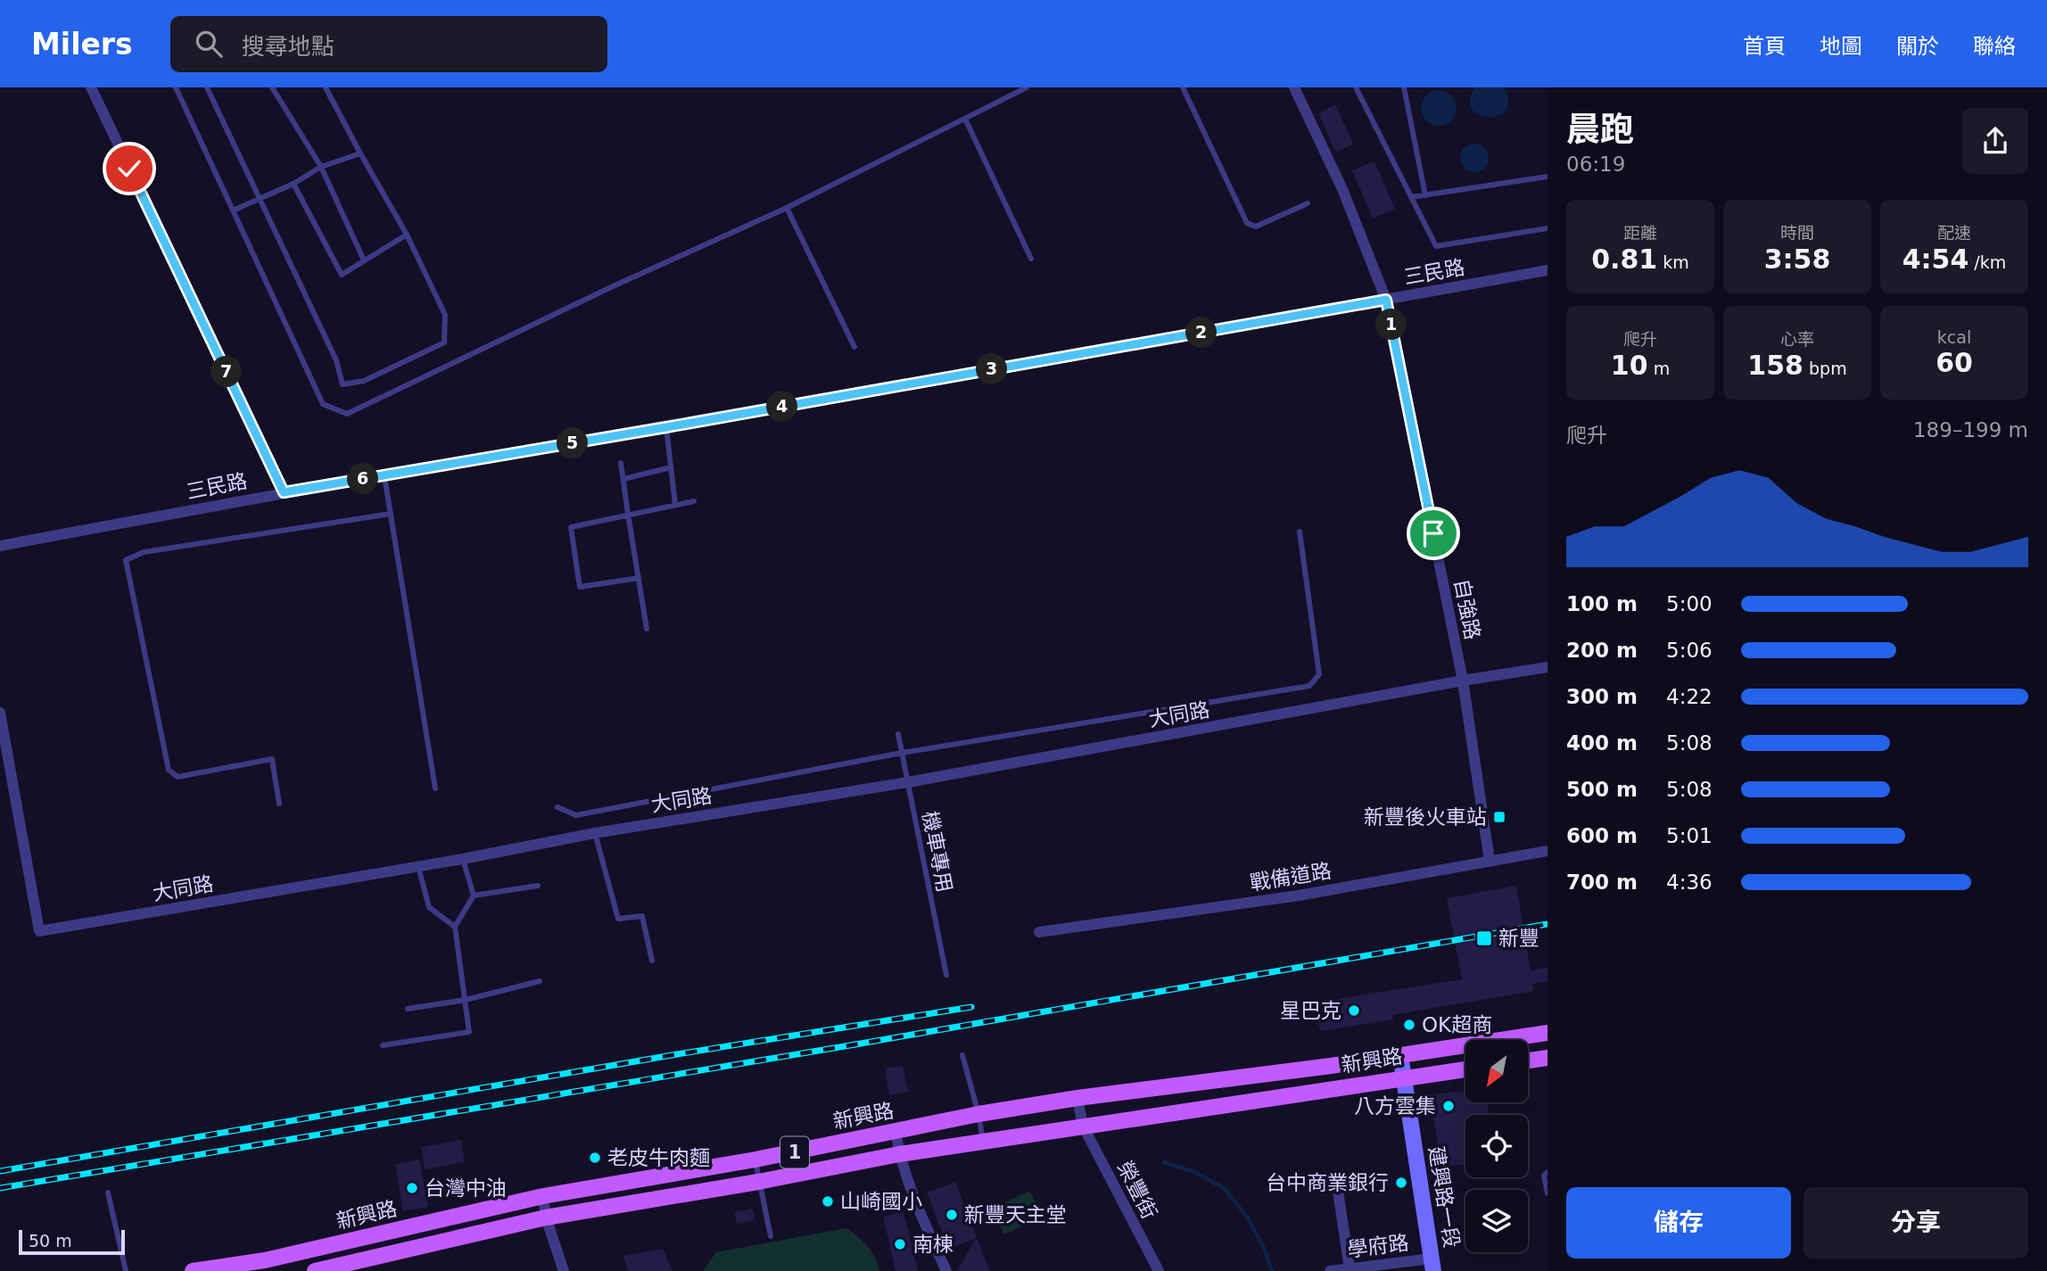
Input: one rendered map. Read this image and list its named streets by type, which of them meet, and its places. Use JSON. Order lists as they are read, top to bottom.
{
  "streets": {
    "main road": ["新興路", "1"],
    "street": [
      "三民路",
      "自強路",
      "大同路",
      "戰備道路",
      "榮豐街",
      "建興路一段",
      "學府路"
    ],
    "lane": ["機車專用"]
  },
  "crossings": [
    ["三民路", "自強路"],
    ["自強路", "大同路"],
    ["自強路", "戰備道路"],
    ["大同路", "機車專用"],
    ["新興路", "榮豐街"],
    ["新興路", "建興路一段"],
    ["建興路一段", "學府路"]
  ],
  "places": {
    "transit": ["新豐後火車站", "新豐"],
    "other": [
      "星巴克",
      "OK超商",
      "八方雲集",
      "老皮牛肉麵",
      "台中商業銀行",
      "台灣中油",
      "山崎國小",
      "新豐天主堂",
      "南棟"
    ]
  },
  "scale_bar": "50 m",
  "north": "bottom left",
  "page": {
    "header": "Milers",
    "search": "搜尋地點",
    "nav": [
      "首頁",
      "地圖",
      "關於",
      "聯絡"
    ],
    "heading": ["晨跑", "06:19"],
    "stats": [
      ["距離", "0.81 km"],
      ["時間", "3:58"],
      ["配速", "4:54 /km"],
      ["爬升", "10 m"],
      ["心率", "158 bpm"],
      ["kcal", "60"]
    ],
    "pins": [
      "1",
      "2",
      "3",
      "7",
      "4",
      "5",
      "6"
    ],
    "chart": ["爬升", "189–199 m"],
    "list": [
      {
        "name": "100 m",
        "note": "5:00"
      },
      {
        "name": "200 m",
        "note": "5:06"
      },
      {
        "name": "300 m",
        "note": "4:22"
      },
      {
        "name": "400 m",
        "note": "5:08"
      },
      {
        "name": "500 m",
        "note": "5:08"
      },
      {
        "name": "600 m",
        "note": "5:01"
      },
      {
        "name": "700 m",
        "note": "4:36"
      }
    ],
    "buttons": ["儲存", "分享"],
    "scale": "50 m"
  }
}
